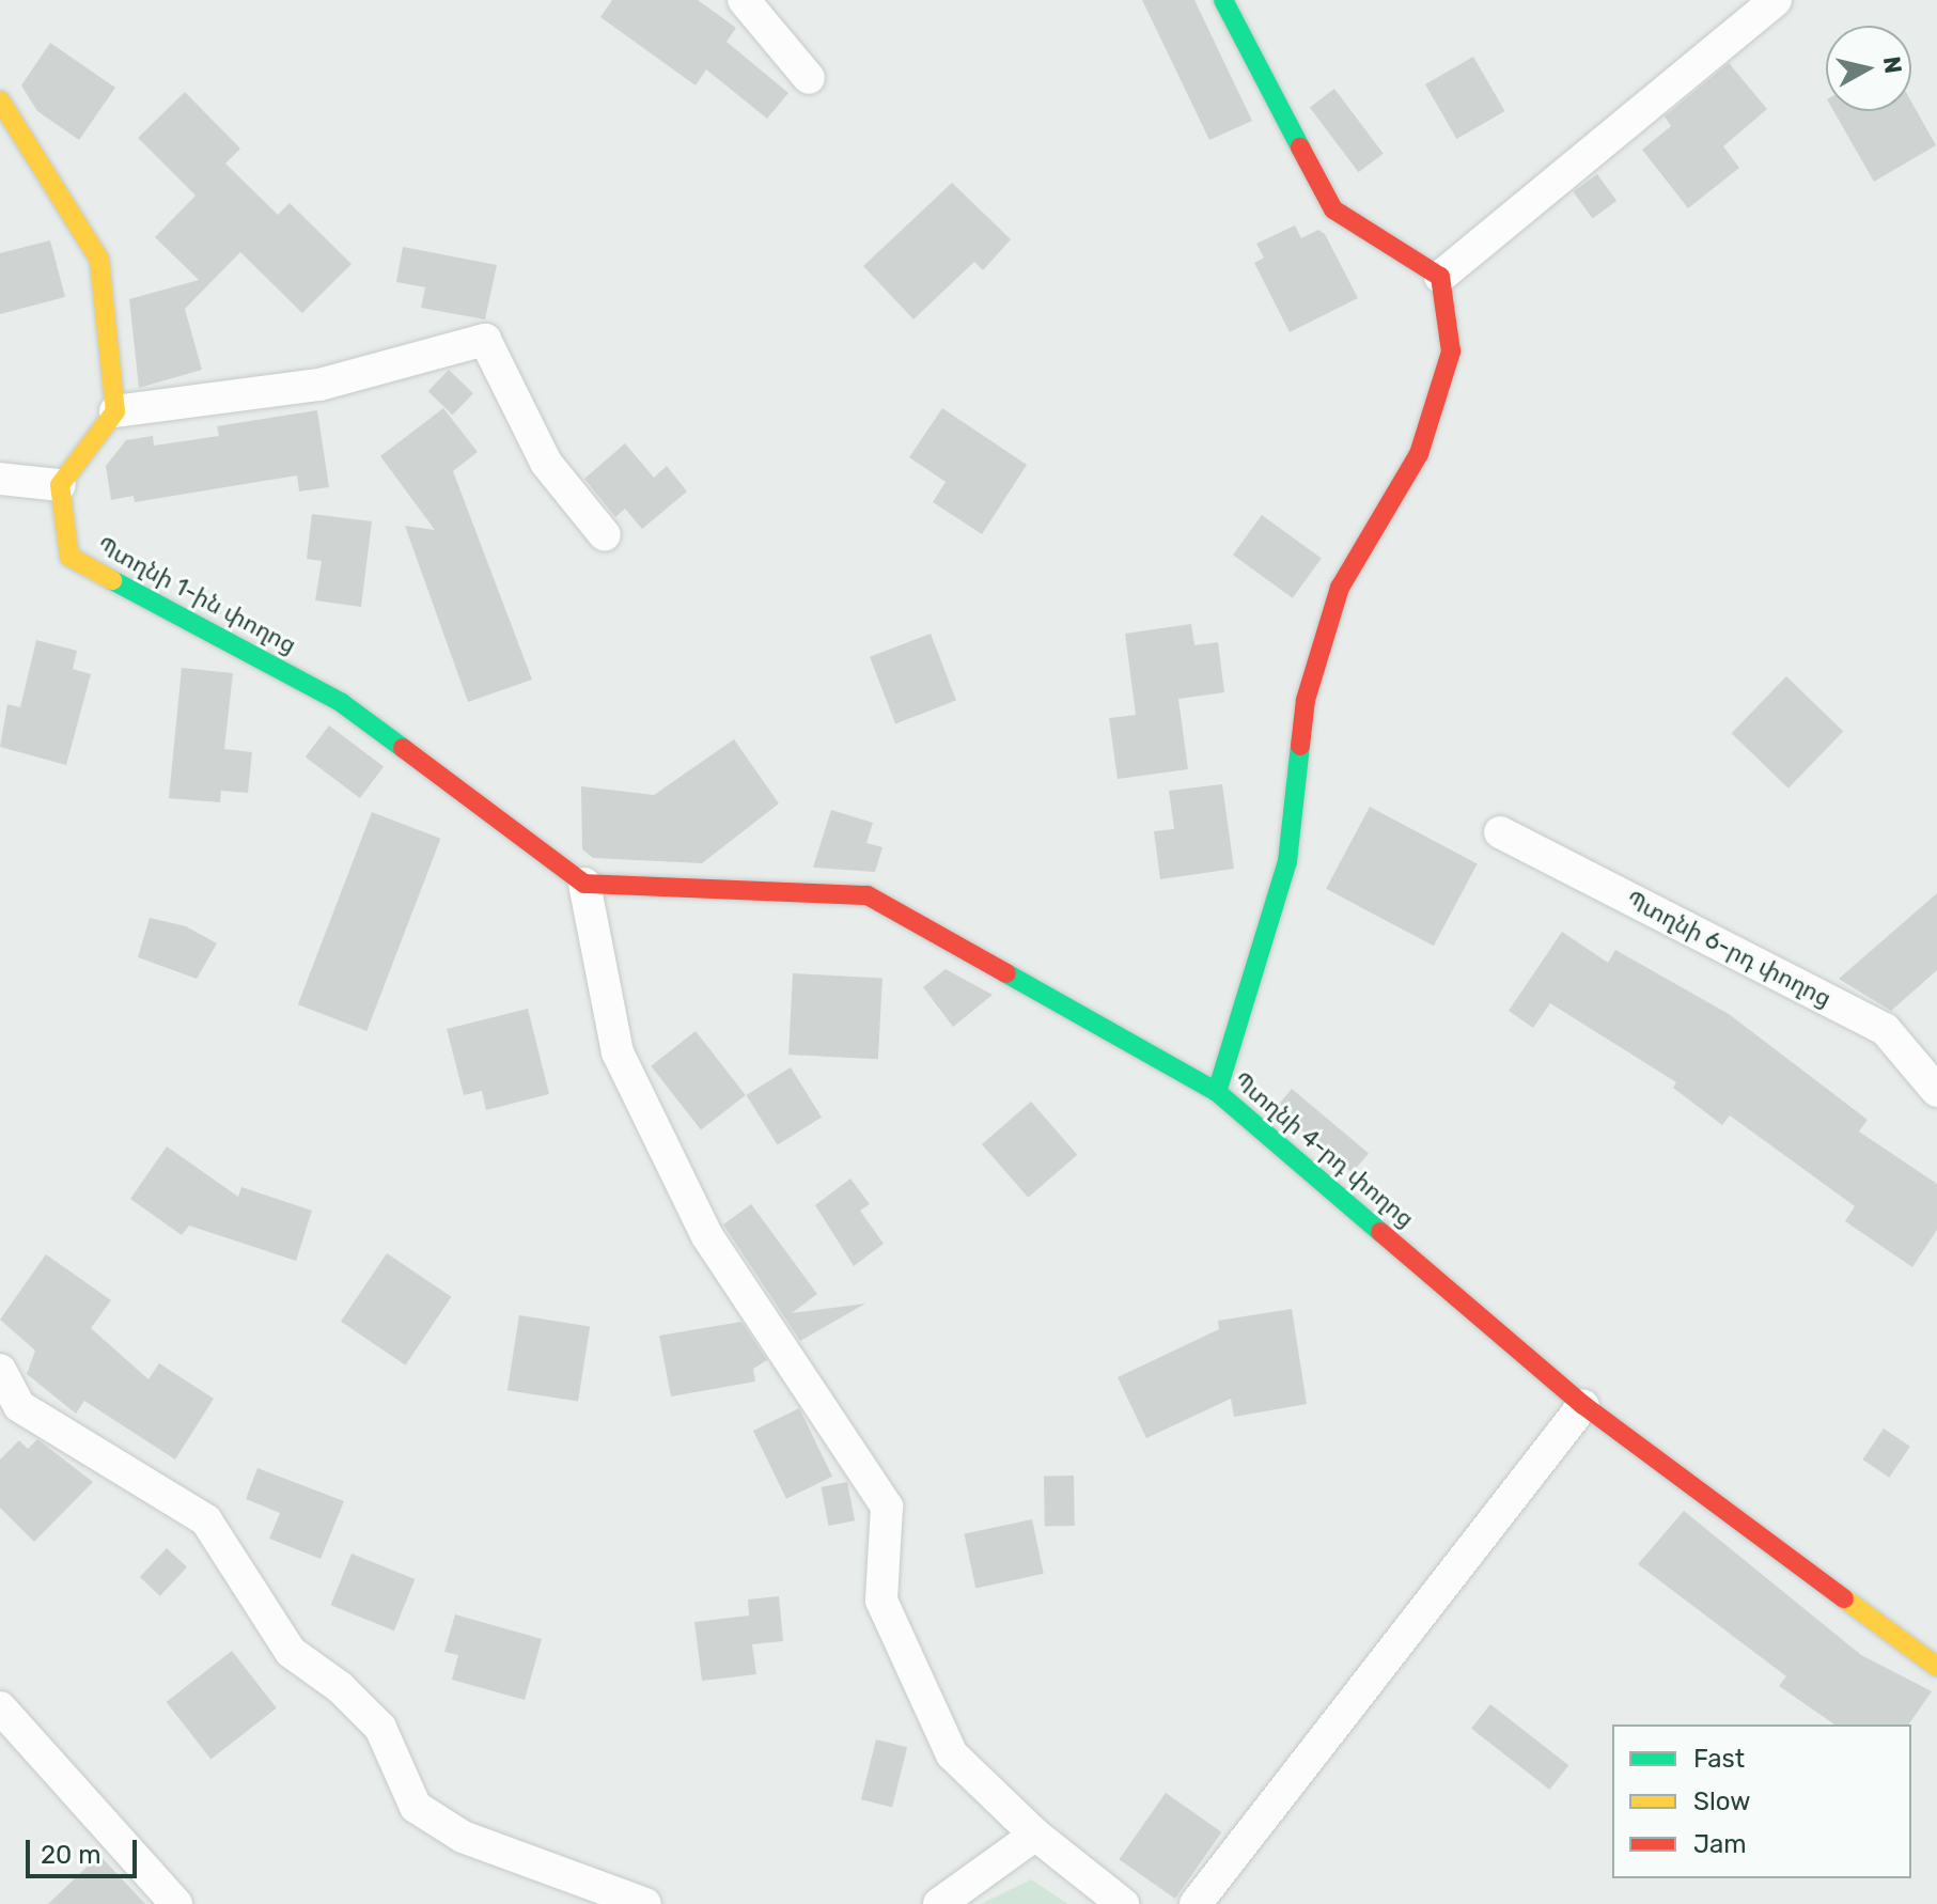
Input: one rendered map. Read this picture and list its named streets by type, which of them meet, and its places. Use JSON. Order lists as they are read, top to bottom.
{
  "streets": {
    "street": ["Պտղնի 1-ին փողոց", "Պտղնի 6-րդ փողոց", "Պտղնի 4-րդ փողոց"]
  },
  "crossings": [
    ["Պտղնի 1-ին փողոց", "Պտղնի 4-րդ փողոց"]
  ],
  "legend": ["Fast", "Slow", "Jam"],
  "scale_bar": "20 m",
  "north": "right"
}
